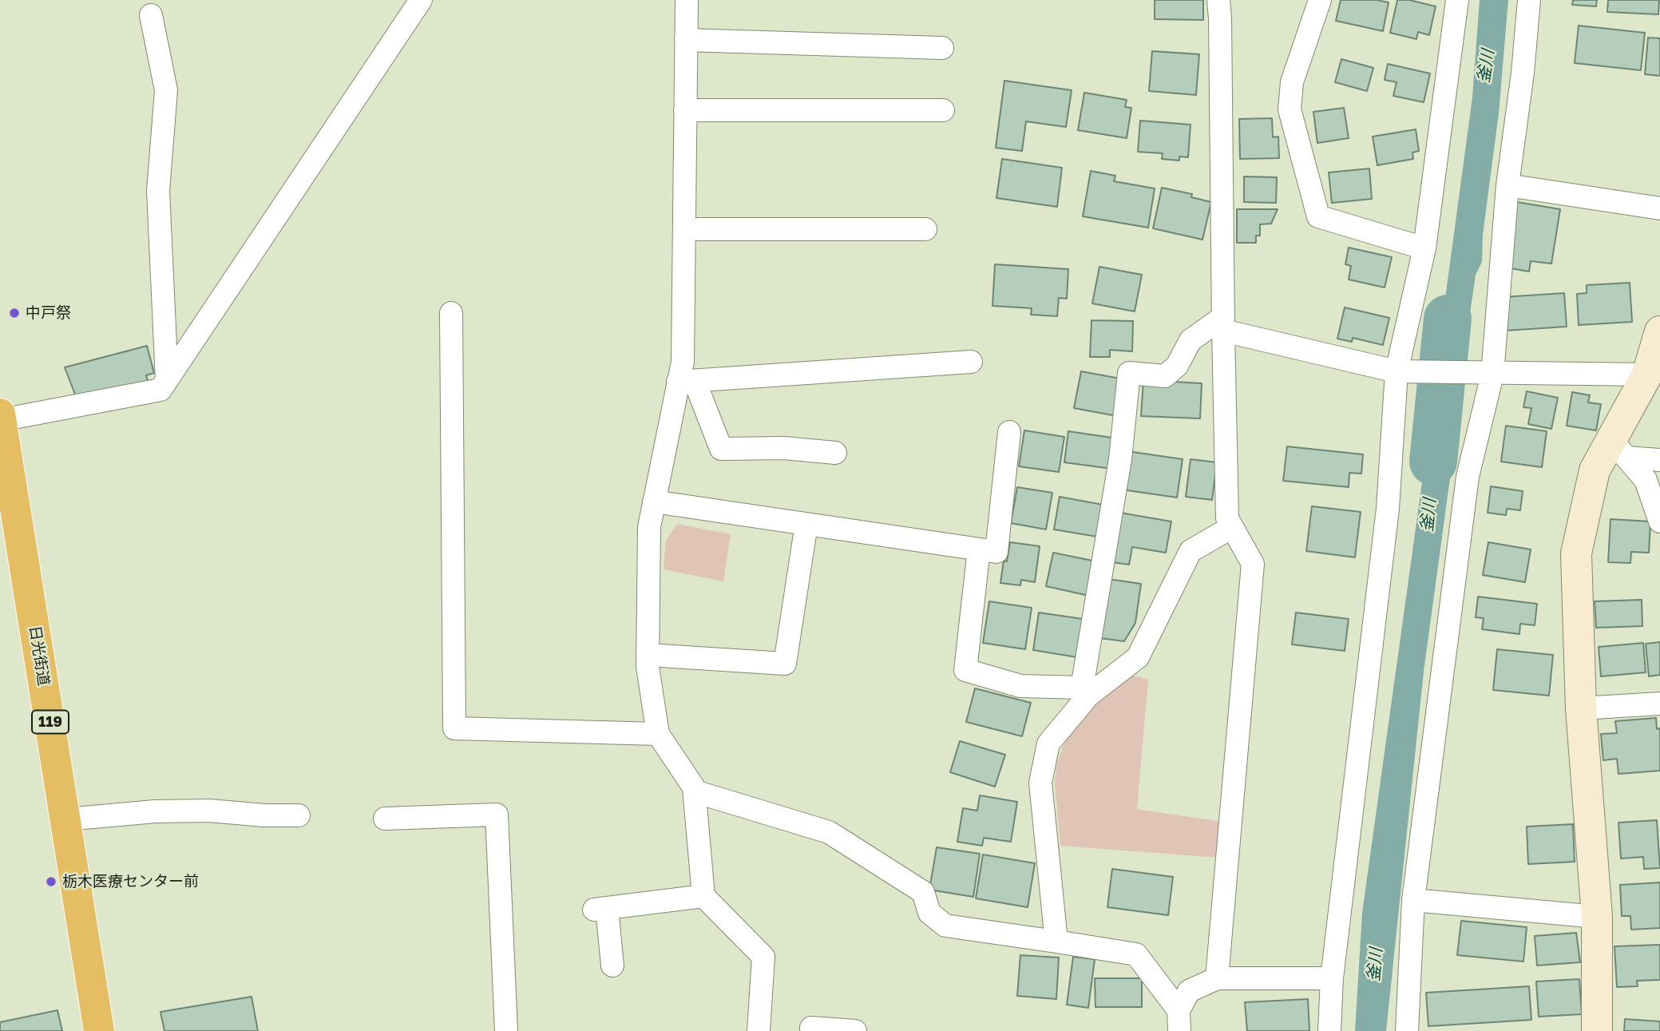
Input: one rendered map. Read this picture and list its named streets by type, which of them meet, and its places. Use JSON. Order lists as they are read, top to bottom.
{
  "streets": {
    "highway": ["日光街道", "119"]
  },
  "water": ["釜川"],
  "places": ["中戸祭", "栃木医療センター前"]
}
